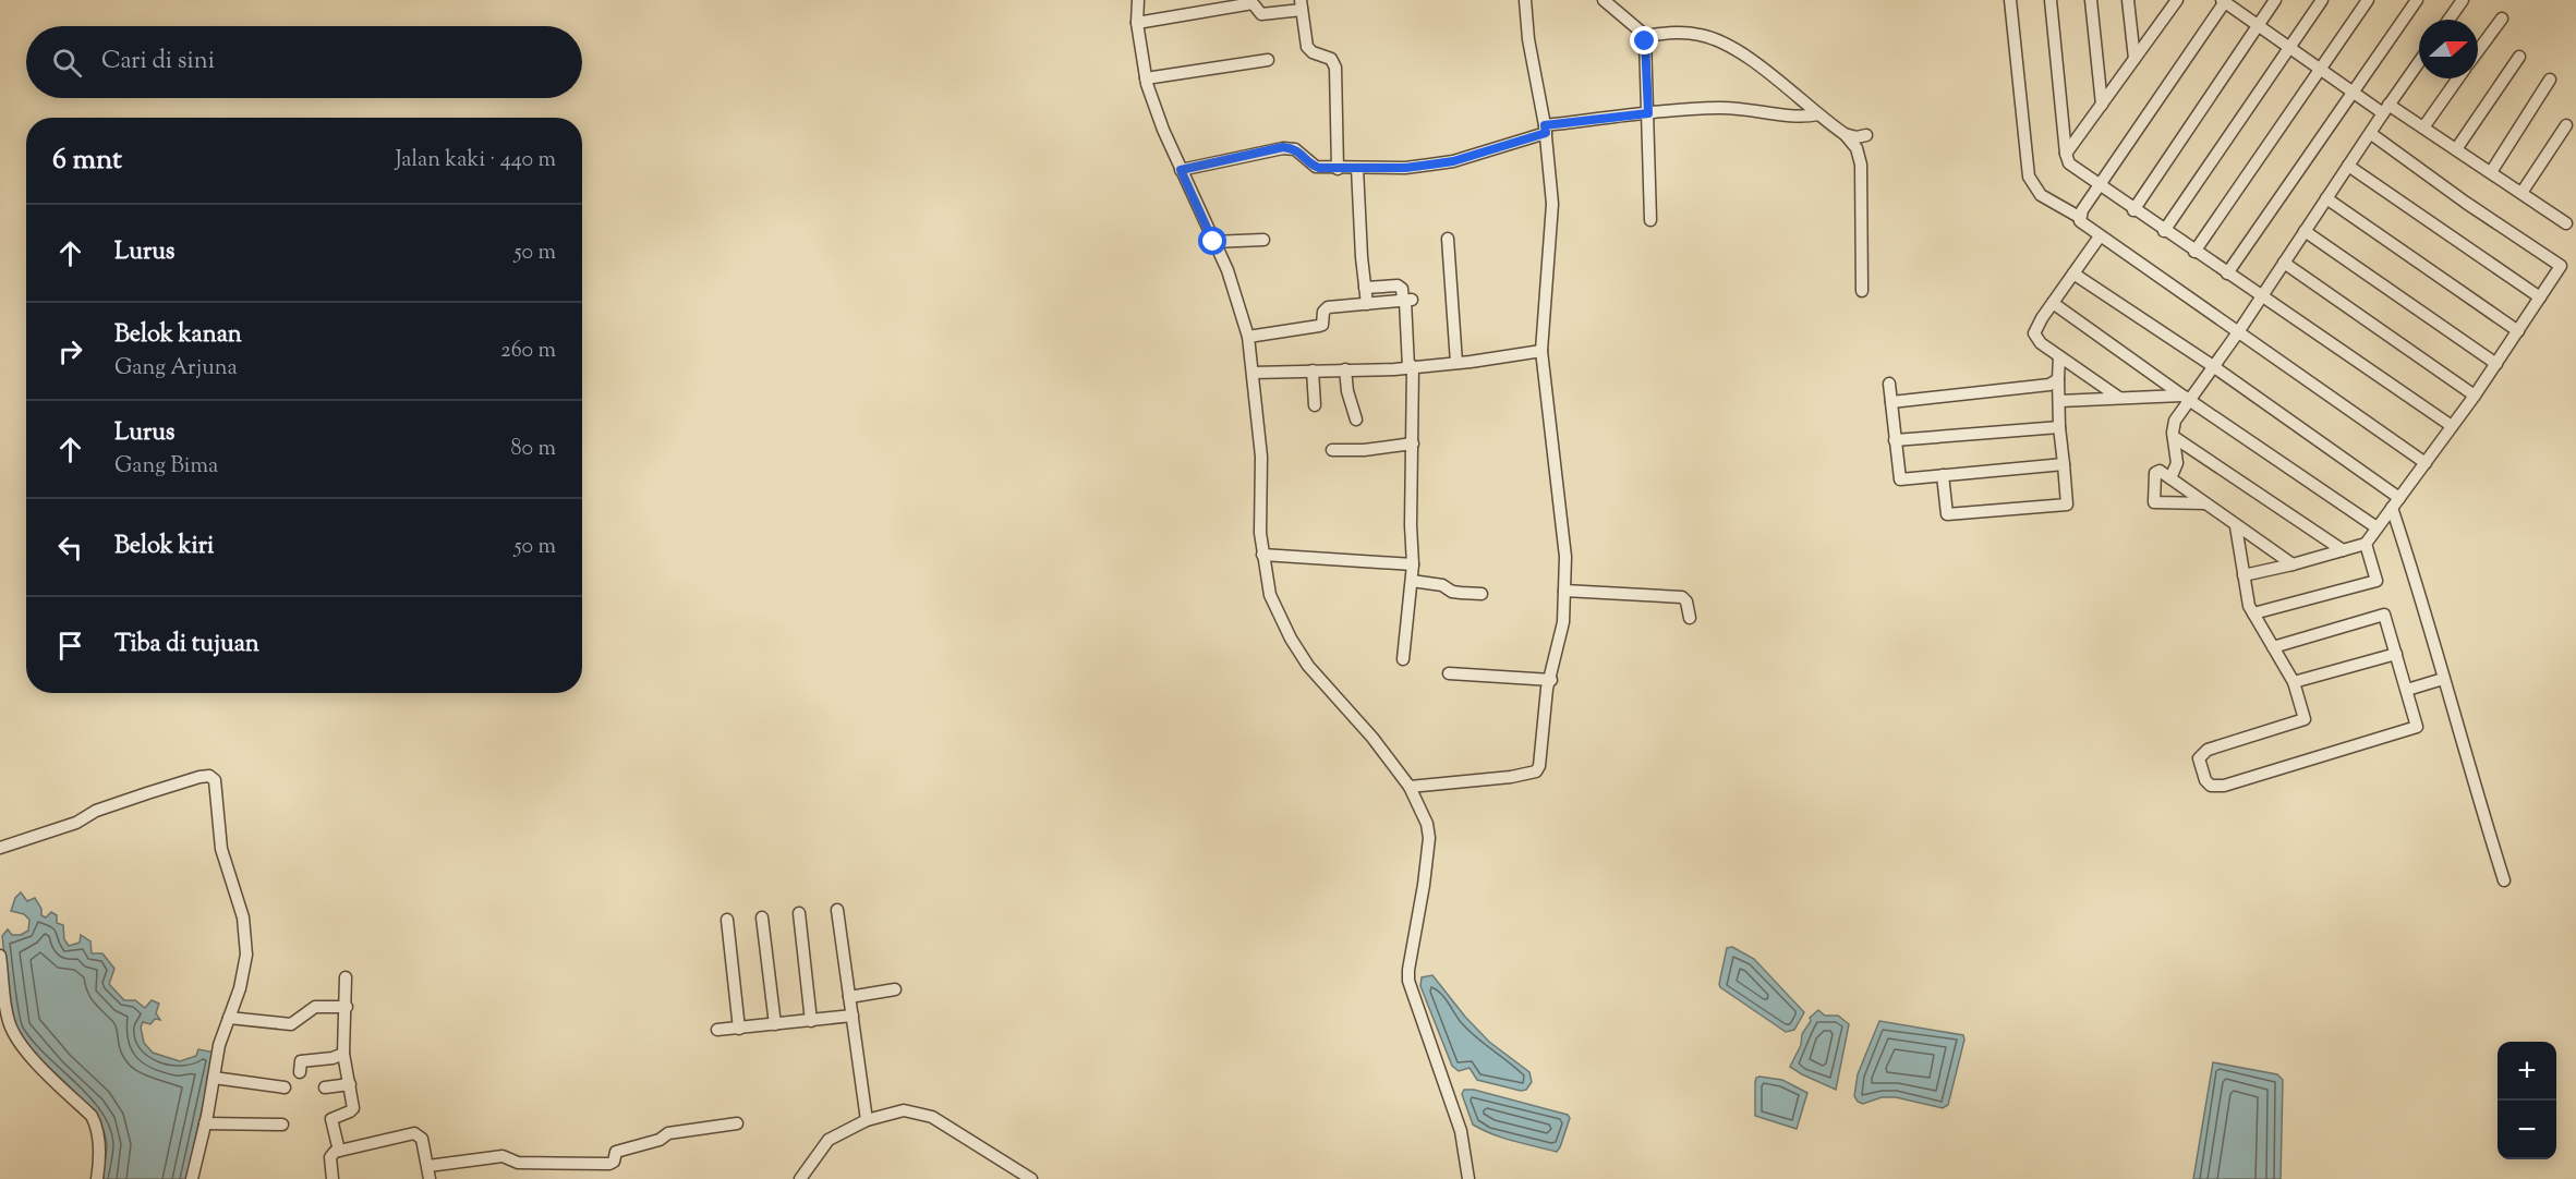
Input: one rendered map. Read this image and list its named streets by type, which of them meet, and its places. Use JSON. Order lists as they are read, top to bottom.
{
  "north": "right",
  "page": {
    "search": "Cari di sini",
    "heading": ["6 mnt", "Jalan kaki · 440 m"],
    "list": [
      ["Lurus", "50 m"],
      ["Belok kanan", "Gang Arjuna", "260 m"],
      ["Lurus", "Gang Bima", "80 m"],
      ["Belok kiri", "50 m"],
      "Tiba di tujuan"
    ],
    "map_buttons": ["+", "−"]
  }
}
